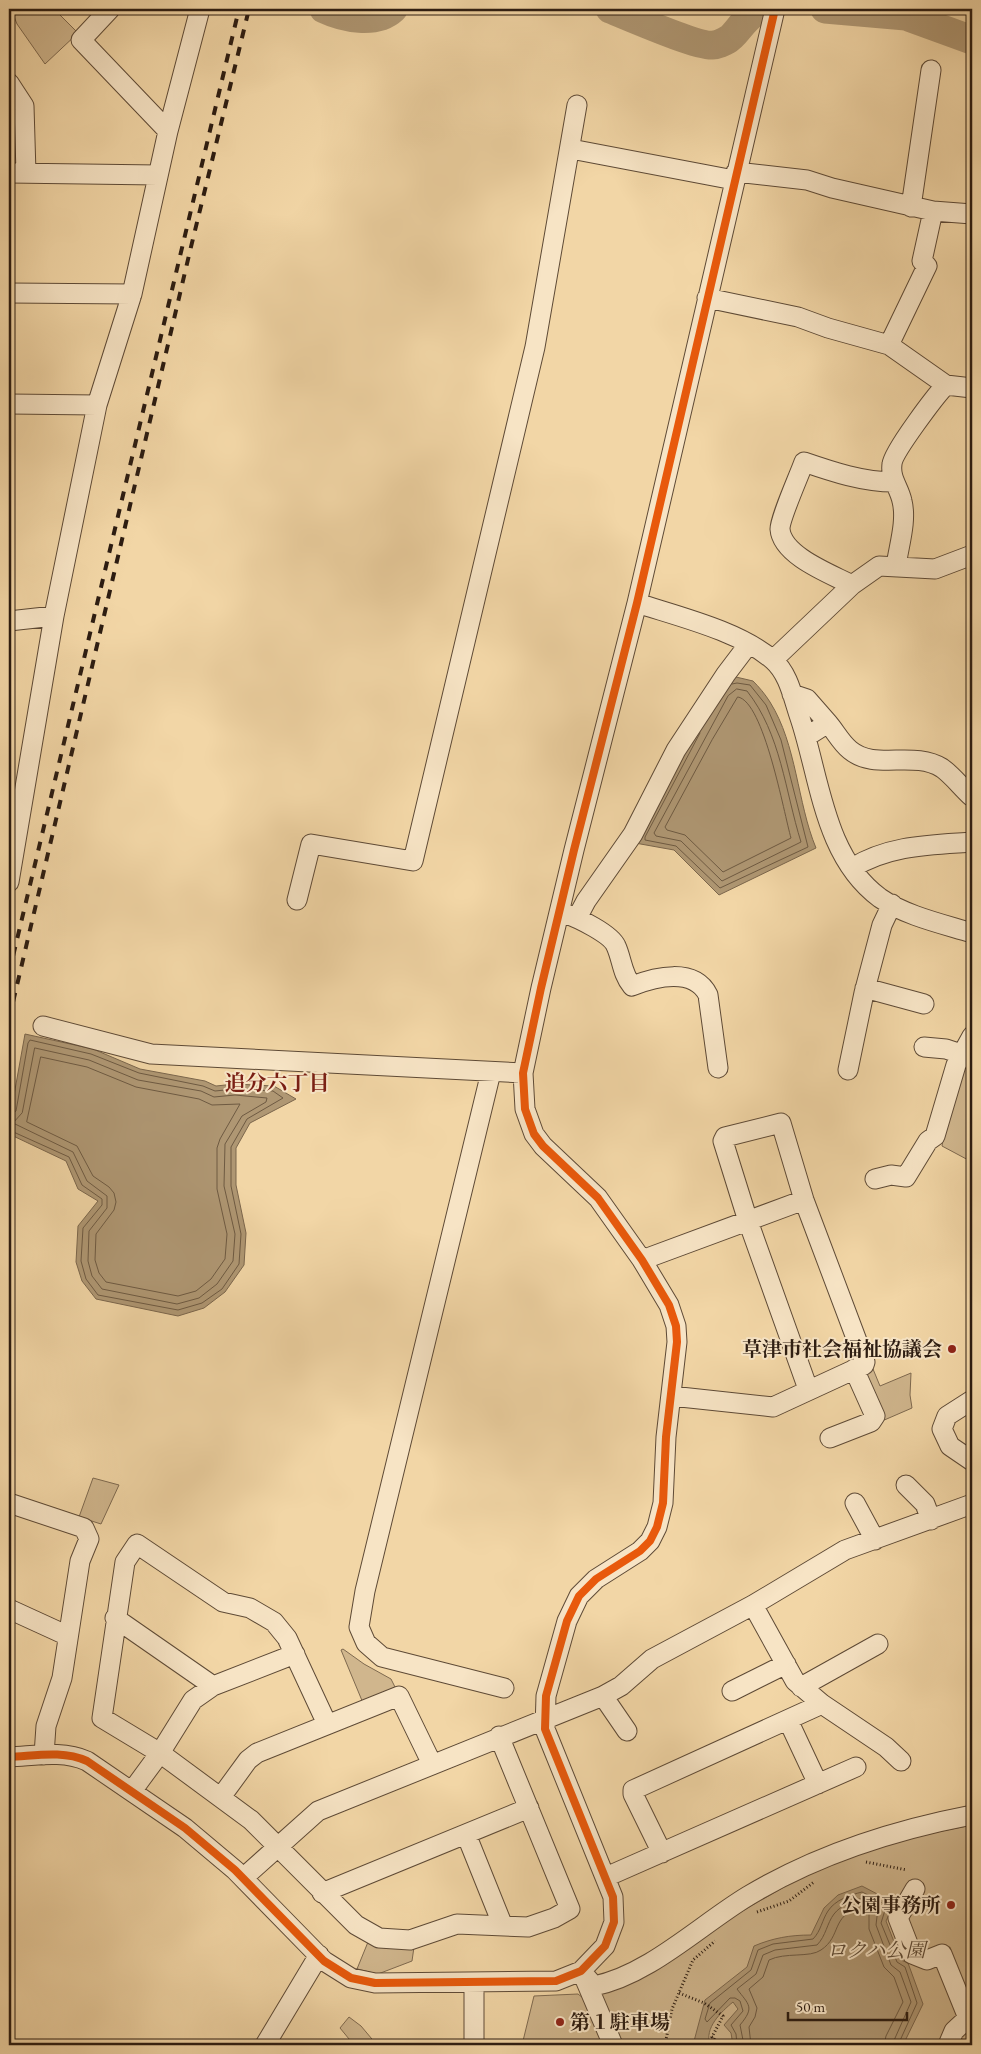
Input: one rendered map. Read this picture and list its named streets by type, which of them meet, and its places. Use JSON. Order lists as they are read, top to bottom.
{
  "districts": ["追分六丁目"],
  "parks": ["ロクハ公園"],
  "places": ["草津市社会福祉協議会", "公園事務所", "第１駐車場"],
  "scale_bar": "50 m"
}
